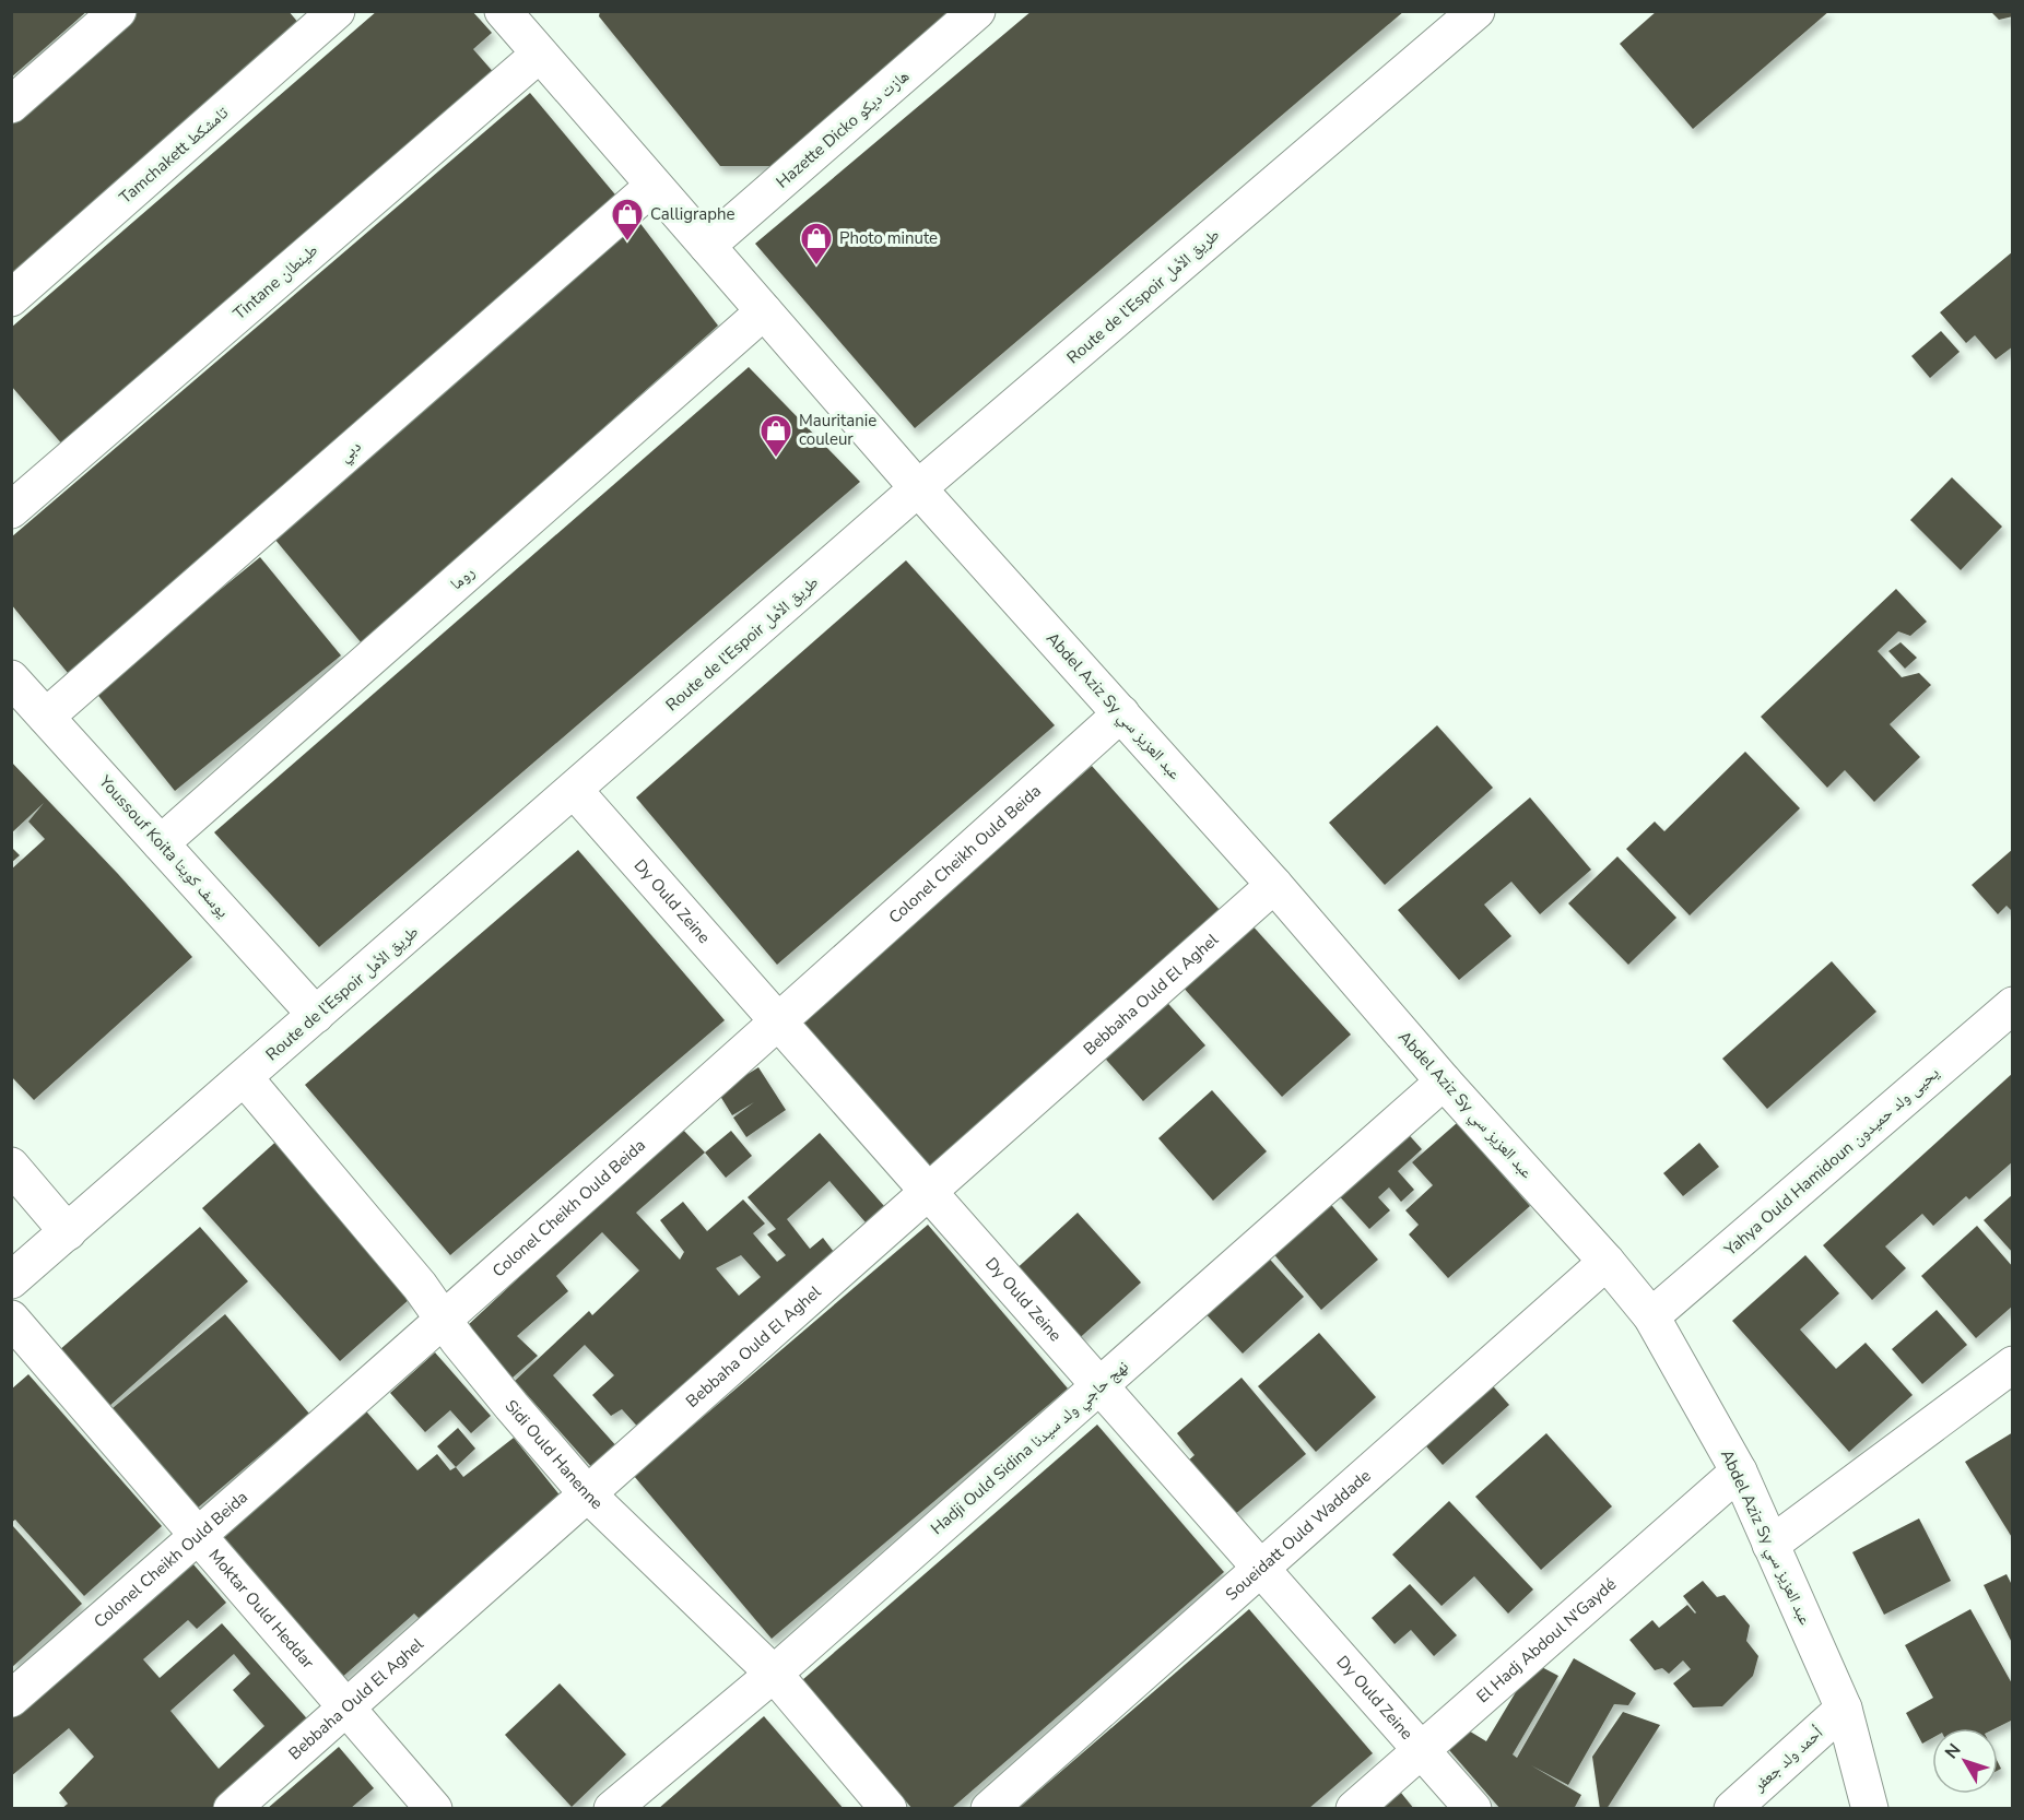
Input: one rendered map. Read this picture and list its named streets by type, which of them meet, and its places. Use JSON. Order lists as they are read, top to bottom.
{
  "streets": {
    "street": [
      "Hazette Dicko هازت ديكو",
      "Tamchakett تامشكط",
      "Tintane طينطان",
      "Route de l’Espoir طريق الأمل",
      "دبي",
      "روما",
      "Abdel Aziz Sy عبد العزيز سي",
      "Youssouf Koita يوسف كويتا",
      "Colonel Cheikh Ould Beida",
      "Dy Ould Zeine",
      "Bebbaha Ould El Aghel",
      "Yahya Ould Hamidoun يحيى ولد حميدون",
      "Hadji Ould Sidina نهج حاجي ولد سيدنا",
      "Sidi Ould Hanenne",
      "Soueidatt Ould Waddade",
      "Moktar Ould Heddar",
      "El Hadj Abdoul N'Gaydé",
      "أحمد ولد جعفر"
    ]
  },
  "crossings": [
    ["Hazette Dicko هازت ديكو", "Abdel Aziz Sy عبد العزيز سي"],
    ["Tintane طينطان", "Abdel Aziz Sy عبد العزيز سي"],
    ["Route de l’Espoir طريق الأمل", "Abdel Aziz Sy عبد العزيز سي"],
    ["Route de l’Espoir طريق الأمل", "Youssouf Koita يوسف كويتا"],
    ["Route de l’Espoir طريق الأمل", "Dy Ould Zeine"],
    ["Route de l’Espoir طريق الأمل", "Sidi Ould Hanenne"],
    ["دبي", "Abdel Aziz Sy عبد العزيز سي"],
    ["دبي", "Youssouf Koita يوسف كويتا"],
    ["روما", "Abdel Aziz Sy عبد العزيز سي"],
    ["روما", "Youssouf Koita يوسف كويتا"],
    ["Abdel Aziz Sy عبد العزيز سي", "Colonel Cheikh Ould Beida"],
    ["Abdel Aziz Sy عبد العزيز سي", "Bebbaha Ould El Aghel"],
    ["Abdel Aziz Sy عبد العزيز سي", "Yahya Ould Hamidoun يحيى ولد حميدون"],
    ["Abdel Aziz Sy عبد العزيز سي", "Hadji Ould Sidina نهج حاجي ولد سيدنا"],
    ["Abdel Aziz Sy عبد العزيز سي", "Soueidatt Ould Waddade"],
    ["Abdel Aziz Sy عبد العزيز سي", "El Hadj Abdoul N'Gaydé"],
    ["Abdel Aziz Sy عبد العزيز سي", "أحمد ولد جعفر"],
    ["Colonel Cheikh Ould Beida", "Dy Ould Zeine"],
    ["Colonel Cheikh Ould Beida", "Sidi Ould Hanenne"],
    ["Colonel Cheikh Ould Beida", "Moktar Ould Heddar"],
    ["Dy Ould Zeine", "Bebbaha Ould El Aghel"],
    ["Dy Ould Zeine", "Hadji Ould Sidina نهج حاجي ولد سيدنا"],
    ["Dy Ould Zeine", "Soueidatt Ould Waddade"],
    ["Dy Ould Zeine", "El Hadj Abdoul N'Gaydé"],
    ["Bebbaha Ould El Aghel", "Sidi Ould Hanenne"],
    ["Bebbaha Ould El Aghel", "Moktar Ould Heddar"],
    ["Hadji Ould Sidina نهج حاجي ولد سيدنا", "Sidi Ould Hanenne"]
  ],
  "places": {
    "shop": ["Calligraphe", "Photo minute", "Mauritanie couleur"]
  },
  "north": "top left"
}
